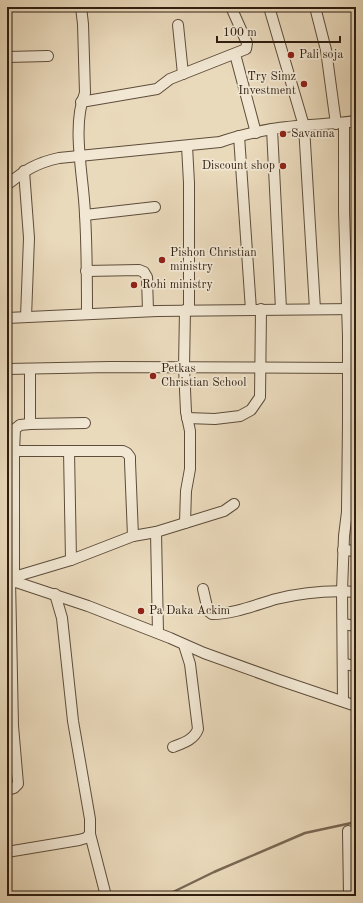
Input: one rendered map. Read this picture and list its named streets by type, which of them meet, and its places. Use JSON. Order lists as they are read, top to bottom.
{
  "places": [
    "Pali soja",
    "Try Simz Investment",
    "Savanna",
    "Discount shop",
    "Pishon Christian ministry",
    "Rohi ministry",
    "Petkas Christian School",
    "Pa Daka Ackim"
  ],
  "scale_bar": "100 m"
}
